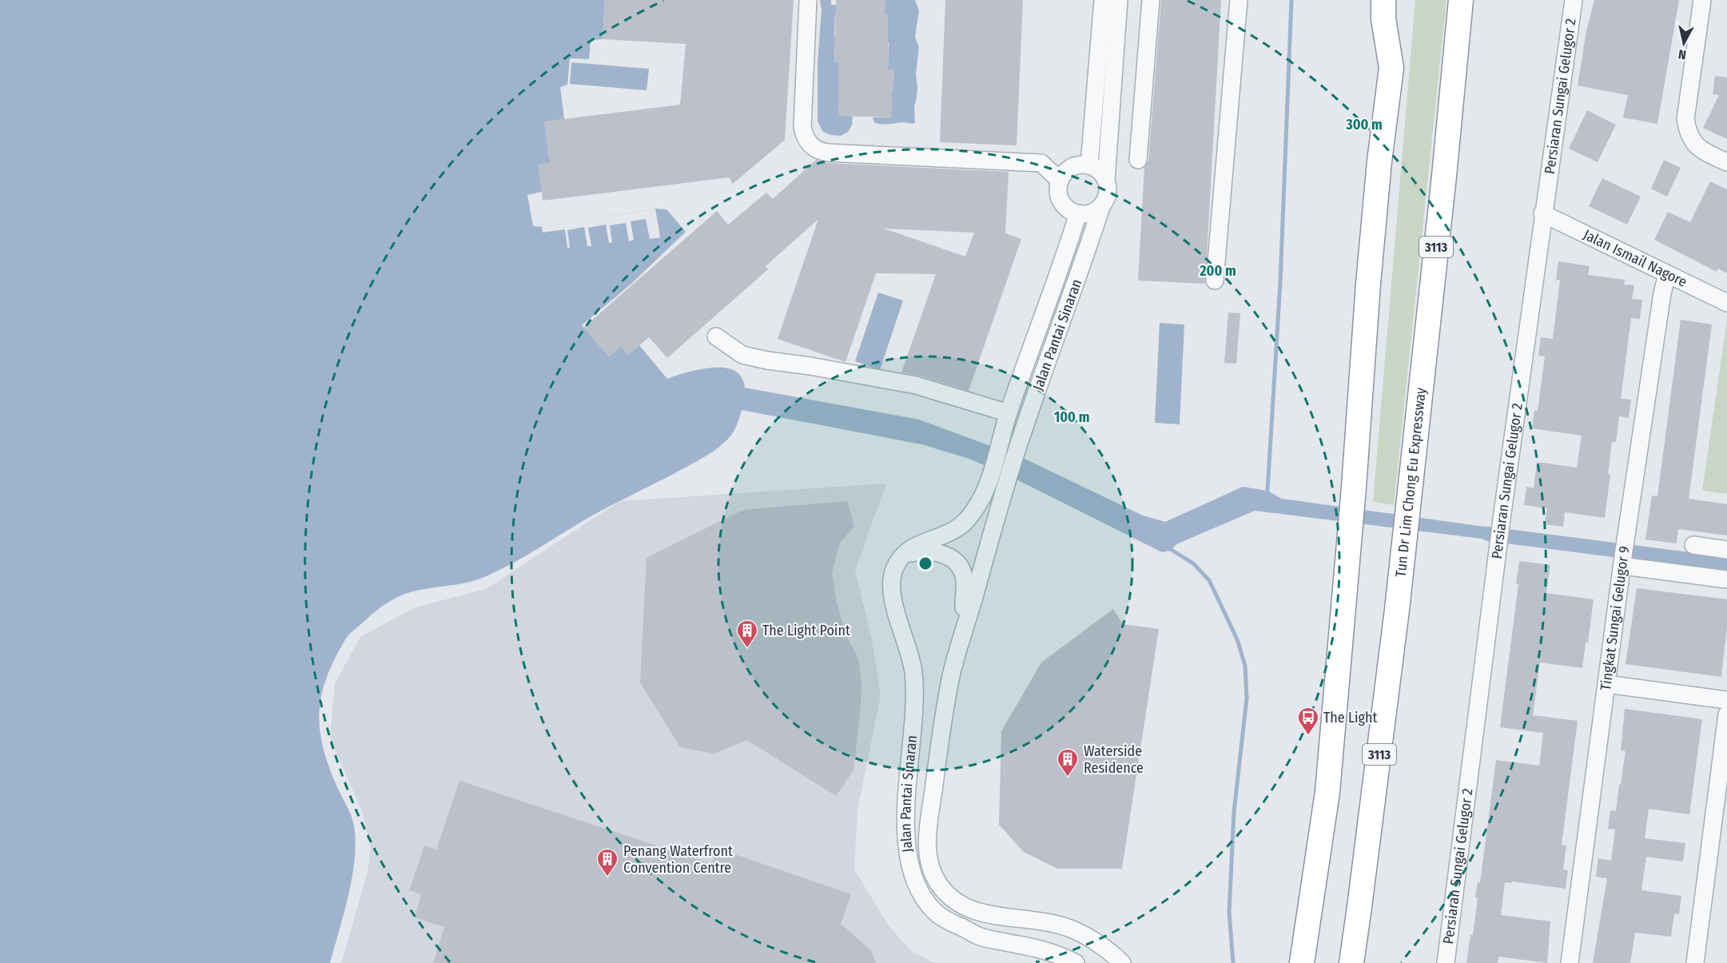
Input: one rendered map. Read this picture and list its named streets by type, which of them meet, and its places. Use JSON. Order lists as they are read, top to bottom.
{
  "streets": {
    "highway": ["3113", "Tun Dr Lim Chong Eu Expressway"],
    "street": [
      "Persiaran Sungai Gelugor 2",
      "Jalan Ismail Nagore",
      "Jalan Pantai Sinaran",
      "Tingkat Sungai Gelugor 9"
    ]
  },
  "crossings": [
    ["Persiaran Sungai Gelugor 2", "Jalan Ismail Nagore"],
    ["Jalan Ismail Nagore", "Tingkat Sungai Gelugor 9"]
  ],
  "places": {
    "building": ["The Light Point", "Waterside Residence", "Penang Waterfront Convention Centre"],
    "bus stop": ["The Light"]
  },
  "north": "bottom",
  "rings": ["300 m", "200 m", "100 m"]
}
